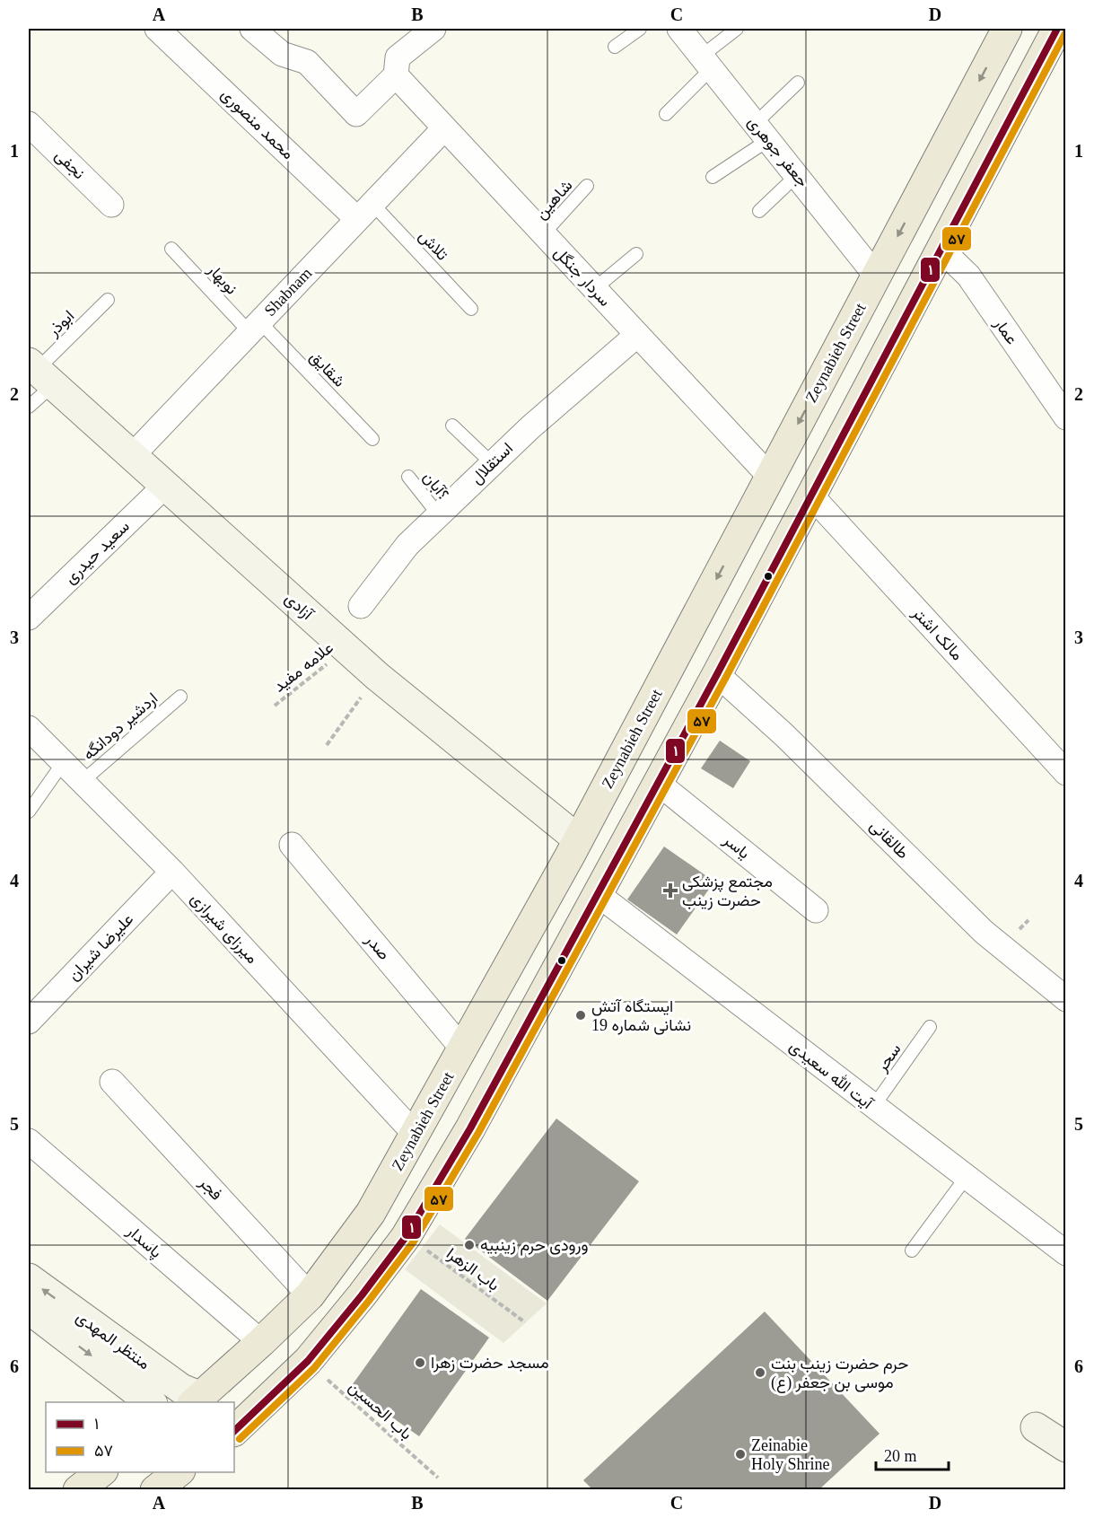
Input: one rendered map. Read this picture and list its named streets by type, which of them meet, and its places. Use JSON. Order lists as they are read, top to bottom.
{
  "streets": {
    "main road": ["Zeynabieh Street"],
    "street": [
      "محمد منصوری",
      "جعفر جوهری",
      "نجفی",
      "سردار جنگل",
      "Shabnam",
      "عمار",
      "استقلال",
      "سعید حیدری",
      "آزادی",
      "مالک اشتر",
      "طالقانی",
      "یاسر",
      "میرزای شیرازی",
      "علیرضا شیران",
      "صدر",
      "آیت الله سعیدی",
      "فجر",
      "پاسدار",
      "منتظر المهدی"
    ],
    "lane": [
      "شاهین",
      "تلاش",
      "نوبهار",
      "ابوذر",
      "شقایق",
      "؟آبان",
      "اردشیر دودانگه",
      "سحر"
    ],
    "path": ["علامه مفید", "باب الزهرا", "باب الحسین"]
  },
  "crossings": [
    ["محمد منصوری", "تلاش"],
    ["محمد منصوری", "Shabnam"],
    ["جعفر جوهری", "Zeynabieh Street"],
    ["شاهین", "سردار جنگل"],
    ["تلاش", "Shabnam"],
    ["سردار جنگل", "Shabnam"],
    ["سردار جنگل", "Zeynabieh Street"],
    ["سردار جنگل", "استقلال"],
    ["نوبهار", "Shabnam"],
    ["نوبهار", "شقایق"],
    ["Shabnam", "شقایق"],
    ["Shabnam", "آزادی"],
    ["ابوذر", "آزادی"],
    ["Zeynabieh Street", "آزادی"],
    ["Zeynabieh Street", "میرزای شیرازی"],
    ["Zeynabieh Street", "صدر"],
    ["Zeynabieh Street", "فجر"],
    ["Zeynabieh Street", "پاسدار"],
    ["Zeynabieh Street", "منتظر المهدی"],
    ["استقلال", "؟آبان"],
    ["سعید حیدری", "آزادی"],
    ["آزادی", "علامه مفید"],
    ["اردشیر دودانگه", "میرزای شیرازی"],
    ["میرزای شیرازی", "علیرضا شیران"],
    ["سحر", "آیت الله سعیدی"]
  ],
  "places": {
    "health": ["مجتمع پزشکی حضرت زینب"],
    "other": [
      "ایستگاه آتش نشانی شماره 19",
      "ورودی حرم زینبیه",
      "مسجد حضرت زهرا",
      "حرم حضرت زینب بنت موسی بن جعفر (ع)",
      "Zeinabie Holy Shrine"
    ]
  },
  "lines": ["transit line ۱", "transit line ۵۷"],
  "legend": ["۱", "۵۷"],
  "scale_bar": "20 m",
  "grid": {
    "columns": [
      "A",
      "B",
      "C",
      "D"
    ],
    "rows": [
      "1",
      "2",
      "3",
      "4",
      "5",
      "6"
    ]
  }
}
